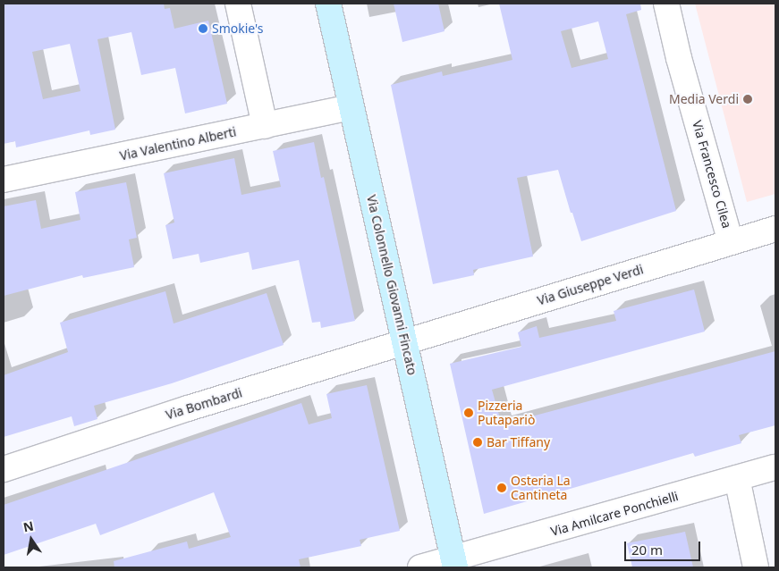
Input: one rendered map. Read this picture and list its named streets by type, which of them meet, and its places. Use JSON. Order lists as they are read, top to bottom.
{
  "streets": {
    "main road": ["Via Colonnello Giovanni Fincato"],
    "street": [
      "Via Valentino Alberti",
      "Via Francesco Cilea",
      "Via Giuseppe Verdi",
      "Via Bombardi",
      "Via Amilcare Ponchielli"
    ]
  },
  "crossings": [
    ["Via Valentino Alberti", "Via Colonnello Giovanni Fincato"],
    ["Via Francesco Cilea", "Via Giuseppe Verdi"],
    ["Via Colonnello Giovanni Fincato", "Via Giuseppe Verdi"],
    ["Via Colonnello Giovanni Fincato", "Via Bombardi"],
    ["Via Colonnello Giovanni Fincato", "Via Amilcare Ponchielli"],
    ["Via Giuseppe Verdi", "Via Bombardi"]
  ],
  "places": [
    "Smokie's",
    "Media Verdi",
    "Pizzeria Putapariò",
    "Bar Tiffany",
    "Osteria La Cantineta"
  ],
  "scale_bar": "20 m",
  "north": "top"
}
